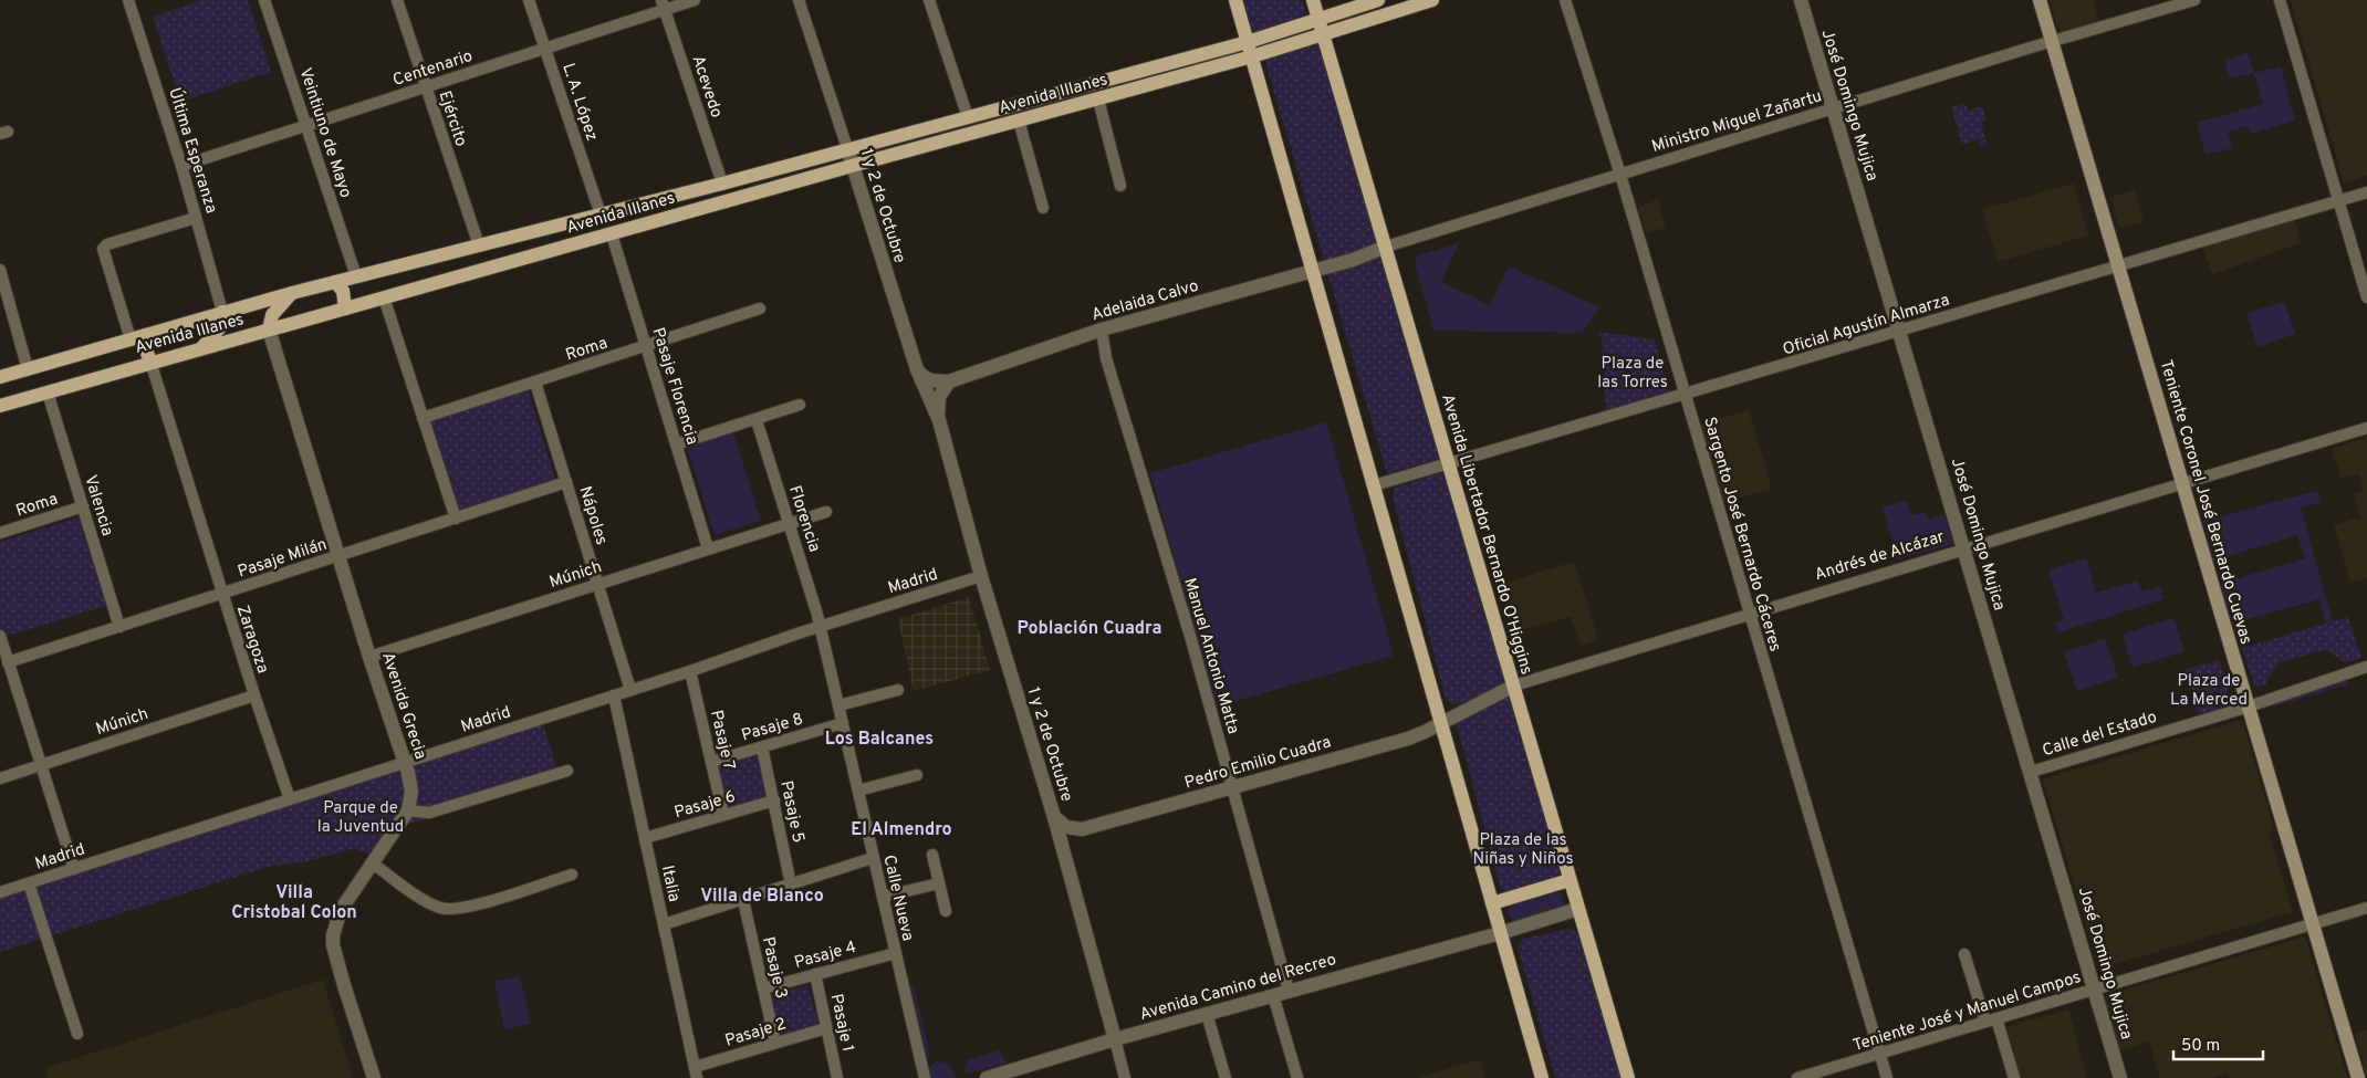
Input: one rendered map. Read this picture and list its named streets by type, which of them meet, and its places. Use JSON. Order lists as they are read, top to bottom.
{
  "streets": {
    "main road": ["Avenida Illanes", "Teniente Coronel José Bernardo Cuevas", "Avenida Libertador Bernardo O'Higgins"],
    "street": [
      "Centenario",
      "Acevedo",
      "L. A. López",
      "José Domingo Mujica",
      "Ejército",
      "Ministro Miguel Zañartu",
      "Veintiuno de Mayo",
      "Última Esperanza",
      "1 y 2 de Octubre",
      "Adelaida Calvo",
      "Oficial Agustín Almarza",
      "Roma",
      "Pasaje Florencia",
      "Valencia",
      "Nápoles",
      "Florencia",
      "Sargento José Bernardo Cáceres",
      "Andrés de Alcázar",
      "Pasaje Milán",
      "Múnich",
      "Madrid",
      "Zaragoza",
      "Manuel Antonio Matta",
      "Avenida Grecia",
      "Pasaje 8",
      "Calle del Estado",
      "Pasaje 7",
      "Pedro Emilio Cuadra",
      "Pasaje 6",
      "Pasaje 5",
      "Italia",
      "Calle Nueva",
      "Pasaje 4",
      "Pasaje 3",
      "Avenida Camino del Recreo",
      "Teniente José y Manuel Campos",
      "Pasaje 1",
      "Pasaje 2"
    ]
  },
  "crossings": [
    ["Centenario", "Acevedo"],
    ["Centenario", "L. A. López"],
    ["Centenario", "Ejército"],
    ["Centenario", "Veintiuno de Mayo"],
    ["Centenario", "Última Esperanza"],
    ["Acevedo", "Avenida Illanes"],
    ["Avenida Illanes", "L. A. López"],
    ["Avenida Illanes", "Ejército"],
    ["Avenida Illanes", "Veintiuno de Mayo"],
    ["Avenida Illanes", "Última Esperanza"],
    ["Avenida Illanes", "1 y 2 de Octubre"],
    ["Avenida Illanes", "Pasaje Florencia"],
    ["Avenida Illanes", "Valencia"],
    ["Avenida Illanes", "Avenida Libertador Bernardo O'Higgins"],
    ["Avenida Illanes", "Zaragoza"],
    ["Avenida Illanes", "Avenida Grecia"],
    ["José Domingo Mujica", "Ministro Miguel Zañartu"],
    ["José Domingo Mujica", "Oficial Agustín Almarza"],
    ["José Domingo Mujica", "Andrés de Alcázar"],
    ["José Domingo Mujica", "Calle del Estado"],
    ["José Domingo Mujica", "Teniente José y Manuel Campos"],
    ["Ministro Miguel Zañartu", "Adelaida Calvo"],
    ["Ministro Miguel Zañartu", "Teniente Coronel José Bernardo Cuevas"],
    ["Ministro Miguel Zañartu", "Avenida Libertador Bernardo O'Higgins"],
    ["Ministro Miguel Zañartu", "Sargento José Bernardo Cáceres"],
    ["1 y 2 de Octubre", "Adelaida Calvo"],
    ["1 y 2 de Octubre", "Madrid"],
    ["1 y 2 de Octubre", "Avenida Camino del Recreo"],
    ["Adelaida Calvo", "Avenida Libertador Bernardo O'Higgins"],
    ["Adelaida Calvo", "Manuel Antonio Matta"],
    ["Oficial Agustín Almarza", "Teniente Coronel José Bernardo Cuevas"],
    ["Oficial Agustín Almarza", "Avenida Libertador Bernardo O'Higgins"],
    ["Oficial Agustín Almarza", "Sargento José Bernardo Cáceres"],
    ["Roma", "Pasaje Florencia"],
    ["Roma", "Valencia"],
    ["Roma", "Nápoles"],
    ["Pasaje Florencia", "Múnich"],
    ["Teniente Coronel José Bernardo Cuevas", "Andrés de Alcázar"],
    ["Teniente Coronel José Bernardo Cuevas", "Calle del Estado"],
    ["Teniente Coronel José Bernardo Cuevas", "Teniente José y Manuel Campos"],
    ["Valencia", "Pasaje Milán"],
    ["Nápoles", "Pasaje Milán"],
    ["Nápoles", "Múnich"],
    ["Nápoles", "Madrid"],
    ["Florencia", "Múnich"],
    ["Florencia", "Madrid"],
    ["Florencia", "Calle Nueva"],
    ["Avenida Libertador Bernardo O'Higgins", "Andrés de Alcázar"],
    ["Sargento José Bernardo Cáceres", "Andrés de Alcázar"],
    ["Sargento José Bernardo Cáceres", "Teniente José y Manuel Campos"],
    ["Andrés de Alcázar", "Pedro Emilio Cuadra"],
    ["Pasaje Milán", "Zaragoza"],
    ["Pasaje Milán", "Avenida Grecia"],
    ["Múnich", "Zaragoza"],
    ["Múnich", "Avenida Grecia"],
    ["Madrid", "Zaragoza"],
    ["Madrid", "Avenida Grecia"],
    ["Madrid", "Pasaje 7"],
    ["Madrid", "Italia"],
    ["Madrid", "Calle Nueva"],
    ["Manuel Antonio Matta", "Pedro Emilio Cuadra"],
    ["Manuel Antonio Matta", "Avenida Camino del Recreo"],
    ["Pasaje 8", "Pasaje 7"],
    ["Pasaje 8", "Pasaje 5"],
    ["Pasaje 8", "Calle Nueva"],
    ["Pasaje 7", "Pasaje 6"],
    ["Pasaje 6", "Pasaje 5"],
    ["Pasaje 6", "Italia"],
    ["Italia", "Pasaje 2"],
    ["Calle Nueva", "Pasaje 4"],
    ["Pasaje 4", "Pasaje 3"],
    ["Pasaje 4", "Pasaje 1"],
    ["Pasaje 3", "Pasaje 2"],
    ["Pasaje 1", "Pasaje 2"]
  ],
  "districts": [
    "Población Cuadra",
    "Los Balcanes",
    "El Almendro",
    "Villa Cristobal Colon",
    "Villa de Blanco"
  ],
  "parks": [
    "Plaza de las Torres",
    "Plaza de La Merced",
    "Parque de la Juventud",
    "Plaza de las Niñas y Niños"
  ],
  "scale_bar": "50 m"
}
